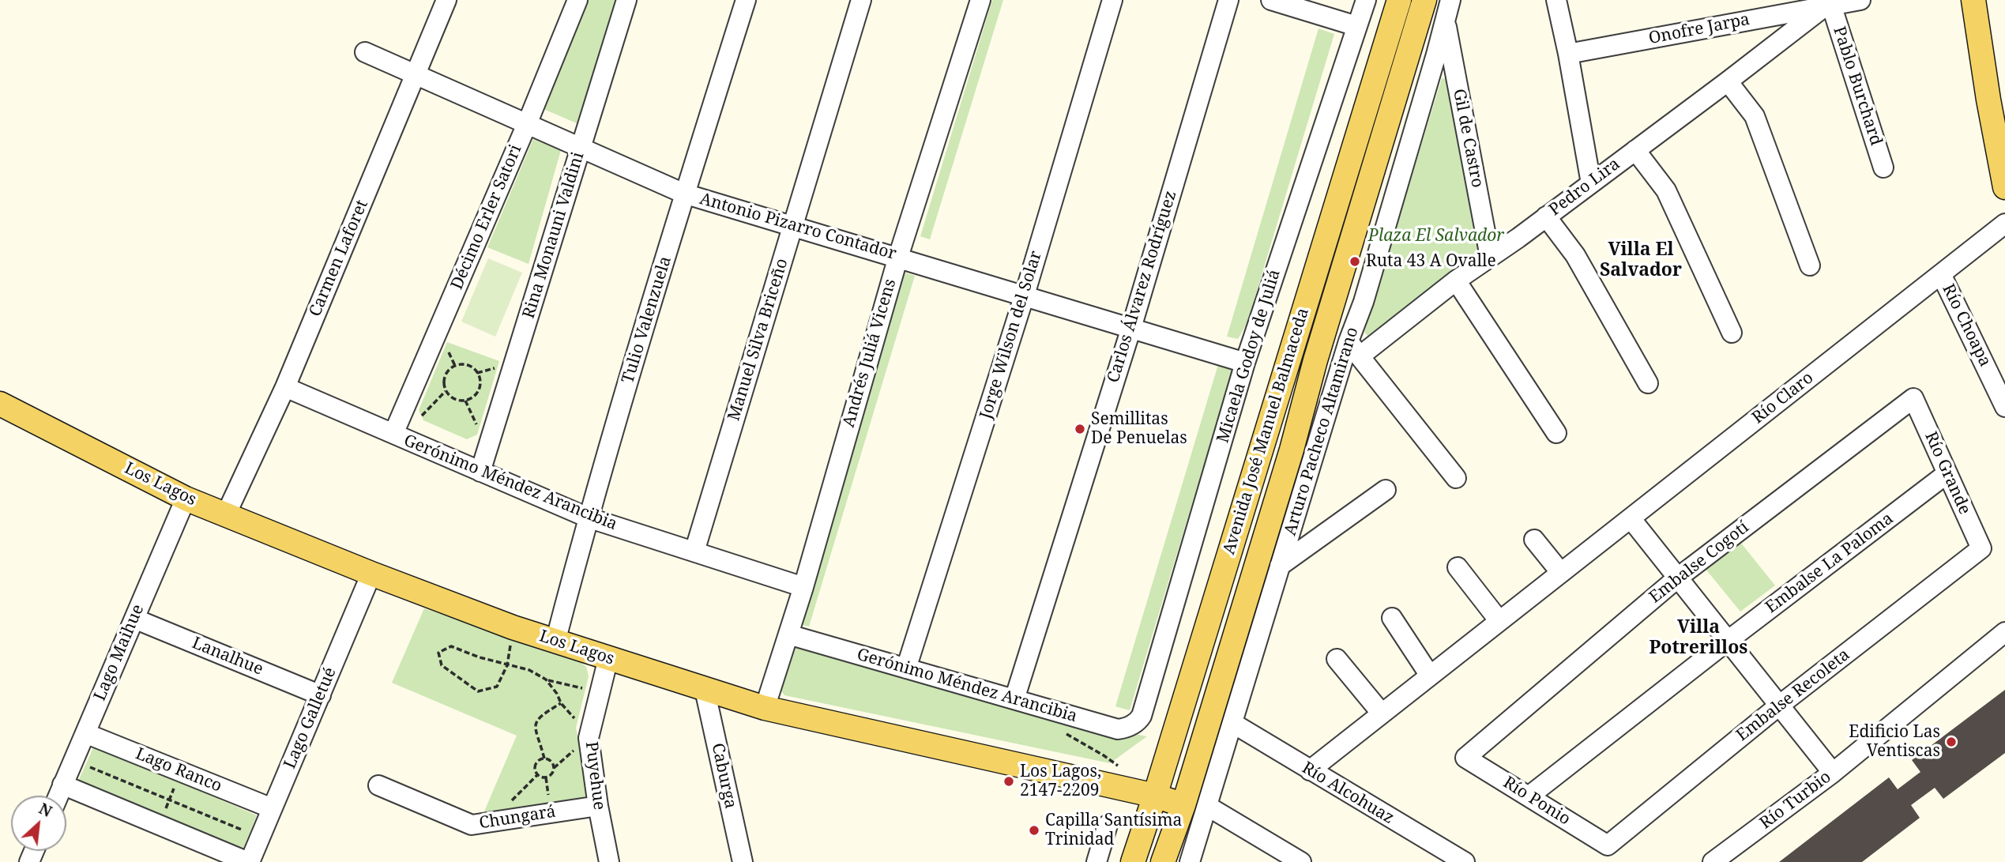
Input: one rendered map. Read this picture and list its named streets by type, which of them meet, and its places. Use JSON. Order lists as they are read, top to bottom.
{
  "streets": {
    "main road": ["Avenida José Manuel Balmaceda", "Los Lagos"],
    "street": [
      "Onofre Jarpa",
      "Pablo Burchard",
      "Gil de Castro",
      "Pedro Lira",
      "Décimo Erler Satori",
      "Antonio Pizarro Contador",
      "Rina Monauni Valdini",
      "Carmen Laforet",
      "Carlos Álvarez Rodríguez",
      "Tulio Valenzuela",
      "Río Choapa",
      "Jorge Wilson del Solar",
      "Manuel Silva Briceño",
      "Andrés Juliá Vicens",
      "Micaela Godoy de Juliá",
      "Río Claro",
      "Arturo Pacheco Altamirano",
      "Río Grande",
      "Gerónimo Méndez Arancibia",
      "Embalse Cogotí",
      "Embalse La Paloma",
      "Lago Maihue",
      "Lanalhue",
      "Embalse Recoleta",
      "Lago Galletué",
      "Lago Ranco",
      "Puyehue",
      "Caburga",
      "Río Alcohuaz",
      "Río Turbio",
      "Río Ponio",
      "Chungará"
    ]
  },
  "crossings": [
    ["Onofre Jarpa", "Pablo Burchard"],
    ["Onofre Jarpa", "Pedro Lira"],
    ["Pablo Burchard", "Pedro Lira"],
    ["Gil de Castro", "Pedro Lira"],
    ["Gil de Castro", "Arturo Pacheco Altamirano"],
    ["Pedro Lira", "Arturo Pacheco Altamirano"],
    ["Décimo Erler Satori", "Antonio Pizarro Contador"],
    ["Décimo Erler Satori", "Gerónimo Méndez Arancibia"],
    ["Antonio Pizarro Contador", "Rina Monauni Valdini"],
    ["Antonio Pizarro Contador", "Carmen Laforet"],
    ["Antonio Pizarro Contador", "Carlos Álvarez Rodríguez"],
    ["Antonio Pizarro Contador", "Tulio Valenzuela"],
    ["Antonio Pizarro Contador", "Jorge Wilson del Solar"],
    ["Antonio Pizarro Contador", "Manuel Silva Briceño"],
    ["Antonio Pizarro Contador", "Andrés Juliá Vicens"],
    ["Antonio Pizarro Contador", "Micaela Godoy de Juliá"],
    ["Rina Monauni Valdini", "Gerónimo Méndez Arancibia"],
    ["Carmen Laforet", "Gerónimo Méndez Arancibia"],
    ["Carmen Laforet", "Los Lagos"],
    ["Carlos Álvarez Rodríguez", "Gerónimo Méndez Arancibia"],
    ["Tulio Valenzuela", "Gerónimo Méndez Arancibia"],
    ["Tulio Valenzuela", "Los Lagos"],
    ["Río Choapa", "Río Claro"],
    ["Jorge Wilson del Solar", "Gerónimo Méndez Arancibia"],
    ["Manuel Silva Briceño", "Gerónimo Méndez Arancibia"],
    ["Andrés Juliá Vicens", "Gerónimo Méndez Arancibia"],
    ["Andrés Juliá Vicens", "Los Lagos"],
    ["Micaela Godoy de Juliá", "Gerónimo Méndez Arancibia"],
    ["Río Claro", "Río Alcohuaz"],
    ["Avenida José Manuel Balmaceda", "Los Lagos"],
    ["Arturo Pacheco Altamirano", "Río Alcohuaz"],
    ["Río Grande", "Embalse Cogotí"],
    ["Río Grande", "Embalse La Paloma"],
    ["Río Grande", "Embalse Recoleta"],
    ["Los Lagos", "Lago Maihue"],
    ["Los Lagos", "Lago Galletué"],
    ["Los Lagos", "Puyehue"],
    ["Los Lagos", "Caburga"],
    ["Embalse Cogotí", "Río Ponio"],
    ["Embalse La Paloma", "Río Ponio"],
    ["Lago Maihue", "Lanalhue"],
    ["Lago Maihue", "Lago Ranco"],
    ["Lanalhue", "Lago Galletué"],
    ["Embalse Recoleta", "Río Ponio"],
    ["Lago Galletué", "Lago Ranco"],
    ["Puyehue", "Chungará"]
  ],
  "districts": ["Villa El Salvador", "Villa Potrerillos"],
  "parks": ["Plaza El Salvador"],
  "places": [
    "Ruta 43 A Ovalle",
    "Semillitas De Penuelas",
    "Edificio Las Ventiscas",
    "Los Lagos, 2147-2209",
    "Capilla Santísima Trinidad"
  ],
  "north": "top right"
}
